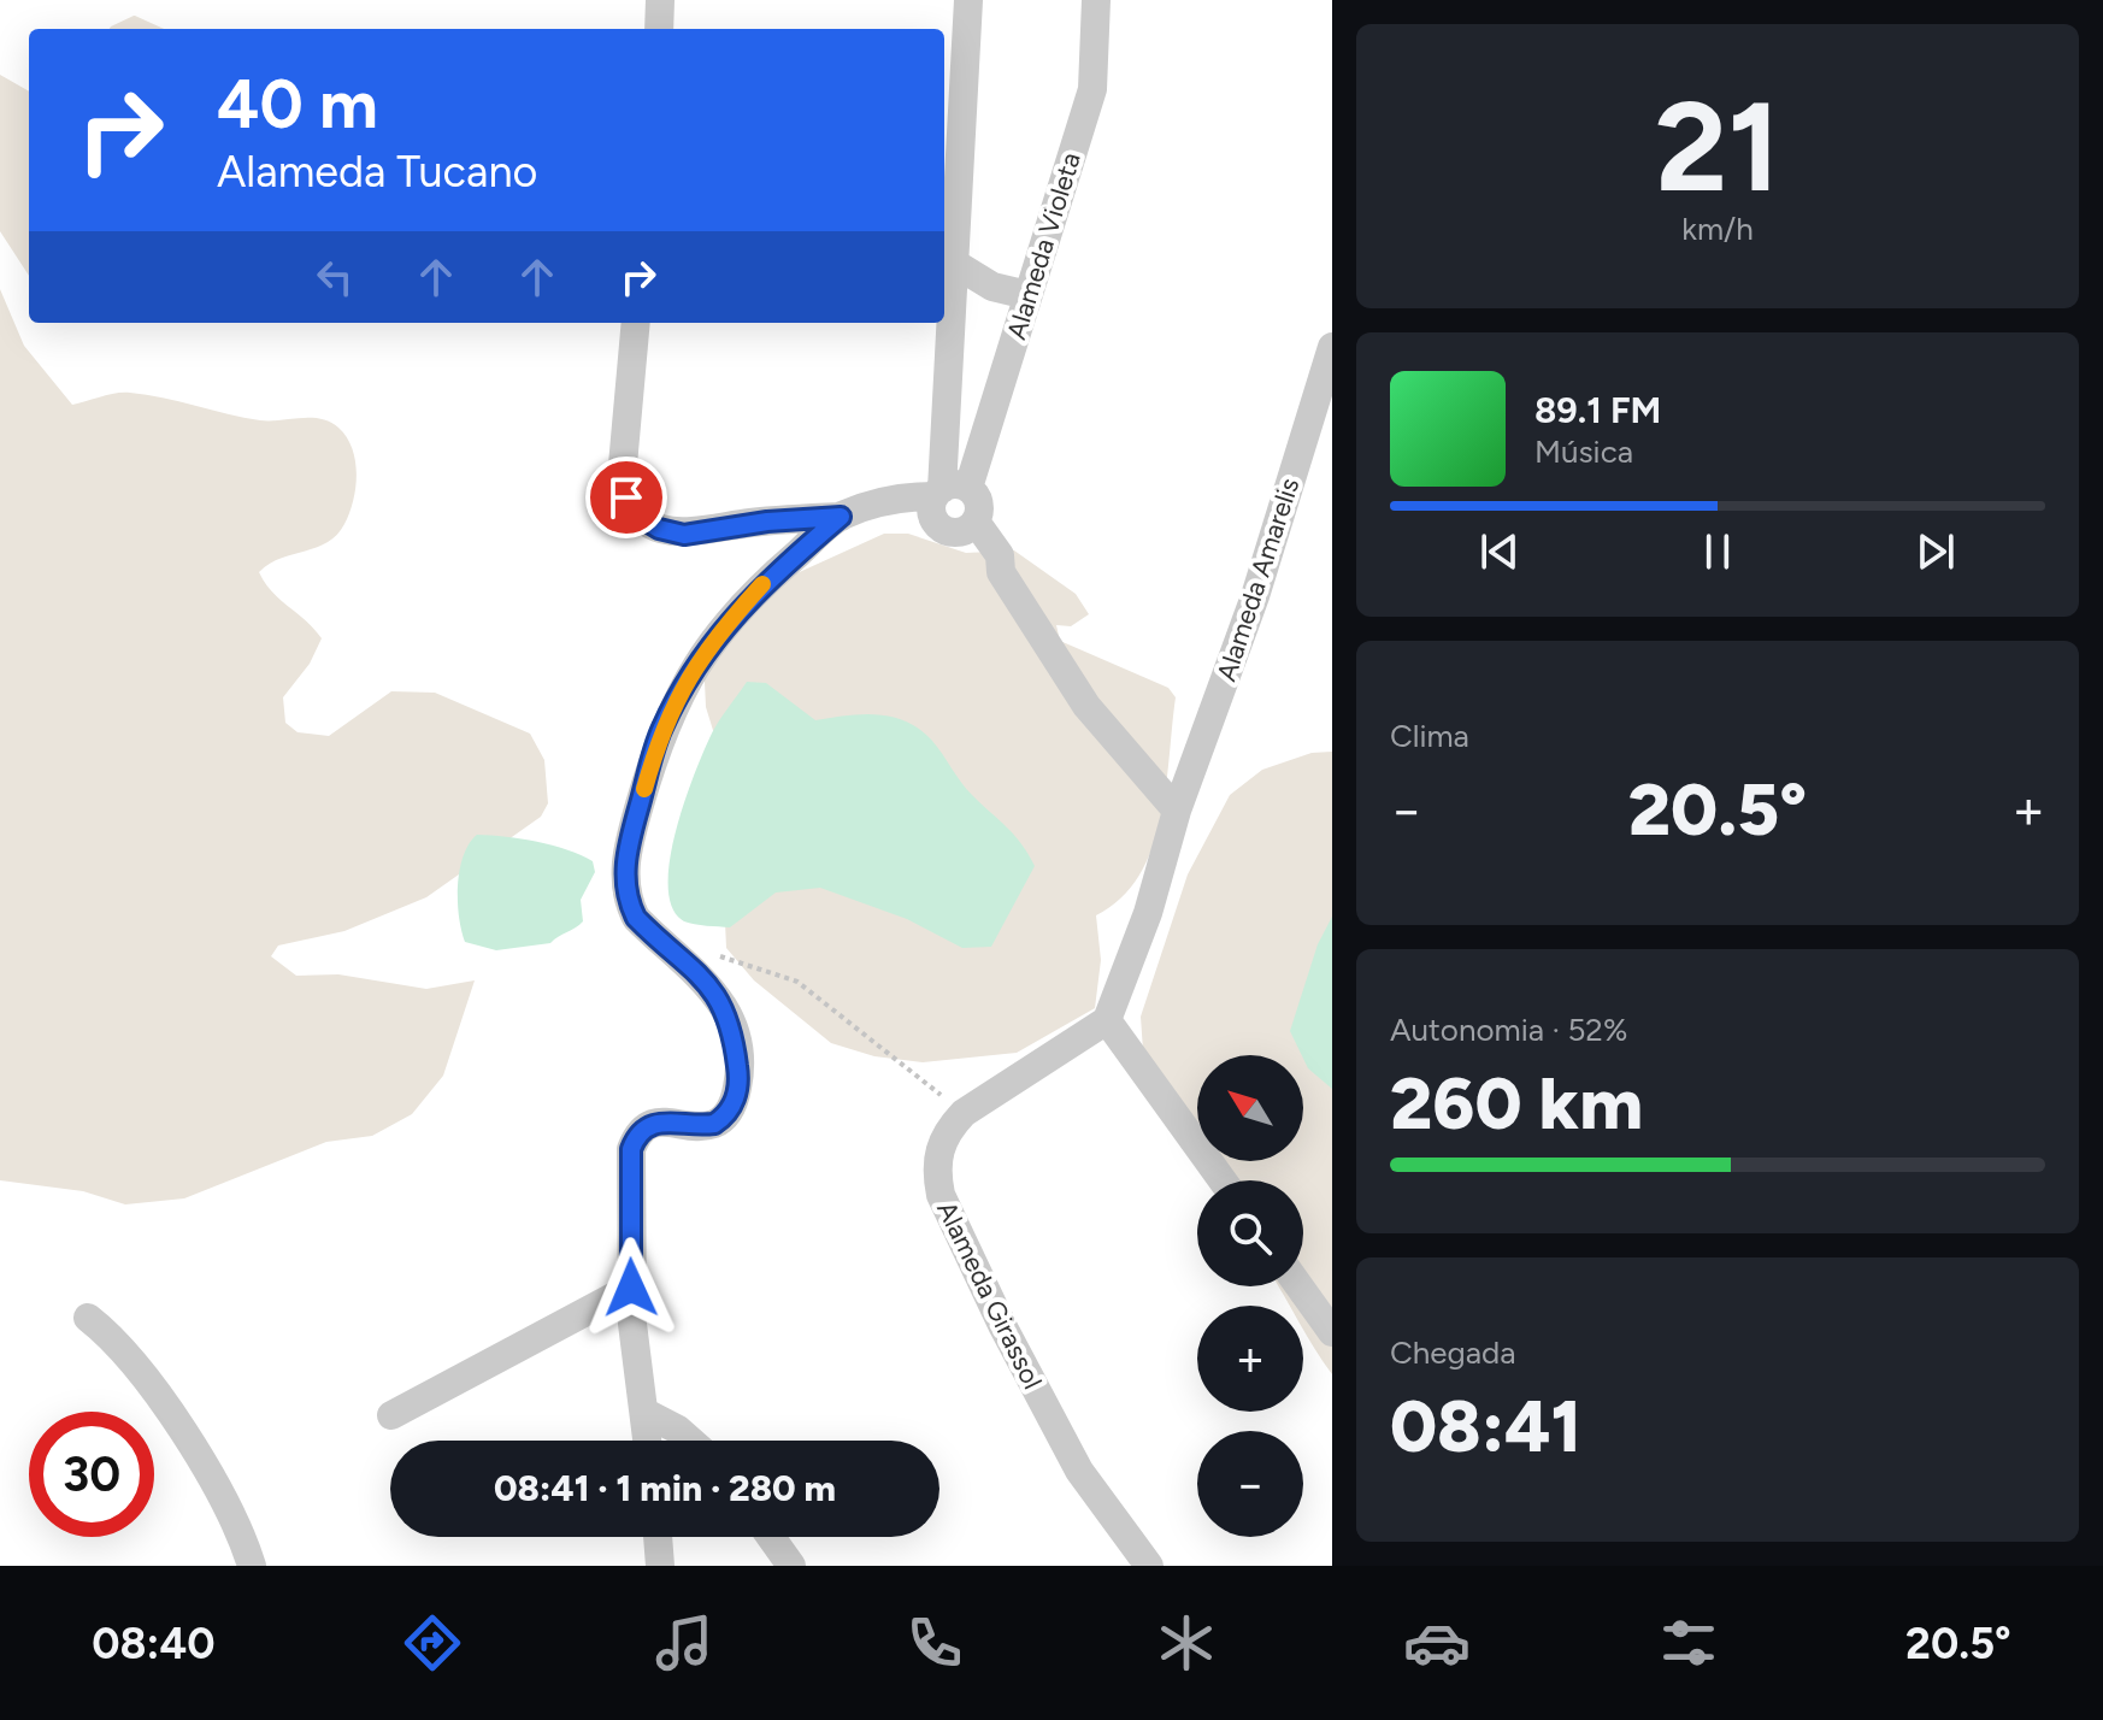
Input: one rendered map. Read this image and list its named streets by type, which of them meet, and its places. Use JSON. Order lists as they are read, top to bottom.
{
  "streets": {
    "street": ["Alameda Violeta", "Alameda Amarelis", "Alameda Girassol"]
  },
  "crossings": [
    ["Alameda Amarelis", "Alameda Girassol"]
  ],
  "north": "top left",
  "page": {
    "tile": [
      ["21", "km/h"],
      "Clima",
      ["Autonomia · 52%", "260 km"],
      ["Chegada", "08:41"]
    ],
    "turn": ["40 m", "Alameda Tucano"],
    "song": ["89.1 FM", "Música"],
    "heat": ["−", "20.5°", "+"],
    "map_buttons": ["+", "−"],
    "limit": "30",
    "trip": "08:41 · 1 min · 280 m",
    "tabs": ["08:40", "20.5°"]
  }
}
